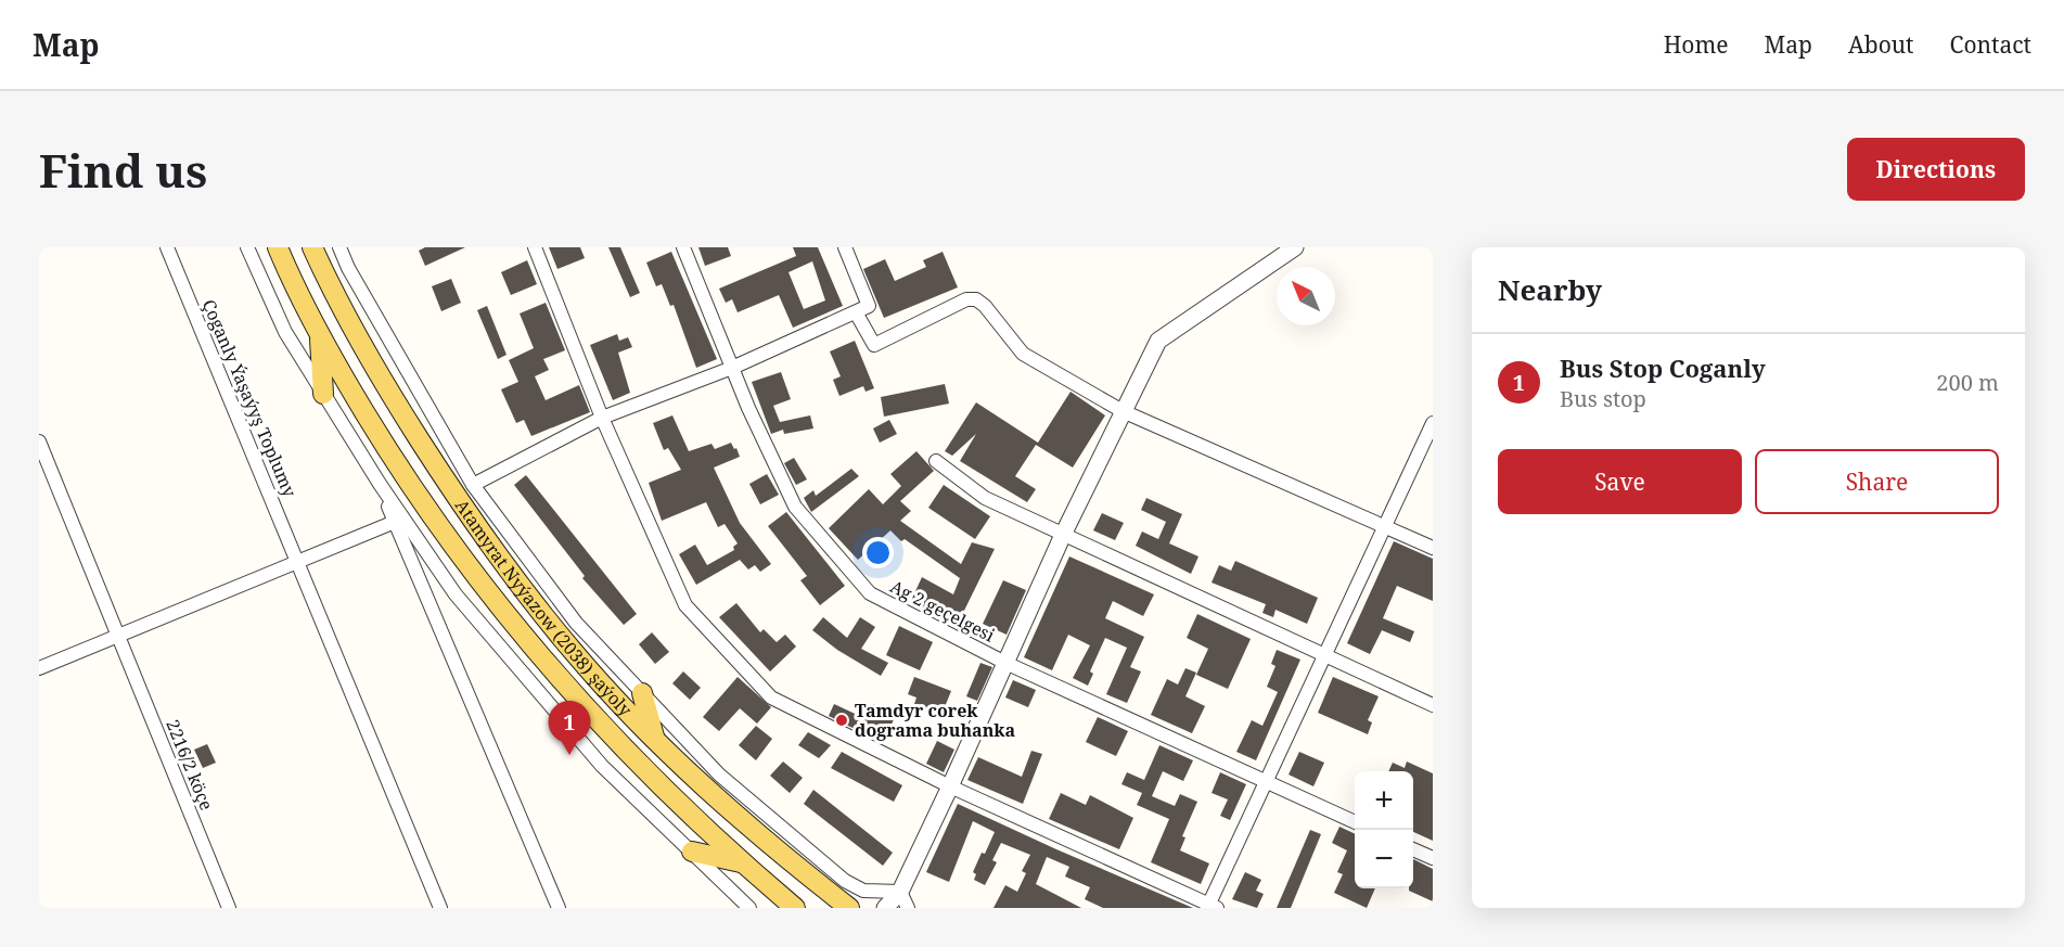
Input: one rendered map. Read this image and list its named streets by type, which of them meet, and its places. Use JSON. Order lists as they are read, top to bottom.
{
  "streets": {
    "main road": ["Atamyrat Nyýazow (2038) şaýoly"],
    "street": ["Çoganly Ýaşaýyş Toplumy", "Ag 2 geçelgesi", "2216/2 köçe"]
  },
  "places": ["Tamdyr corek dograma buhanka"],
  "north": "top left",
  "page": {
    "header": "Map",
    "nav": [
      "Home",
      "Map",
      "About",
      "Contact"
    ],
    "buttons": [
      "Directions",
      ["Save", "Share"]
    ],
    "title": "Find us",
    "heading": "Nearby",
    "list": [
      {
        "mark": "1",
        "name": "Bus Stop Coganly",
        "note": "Bus stop",
        "value": "200 m"
      }
    ],
    "pins": "1",
    "map_buttons": ["+", "−"]
  }
}
